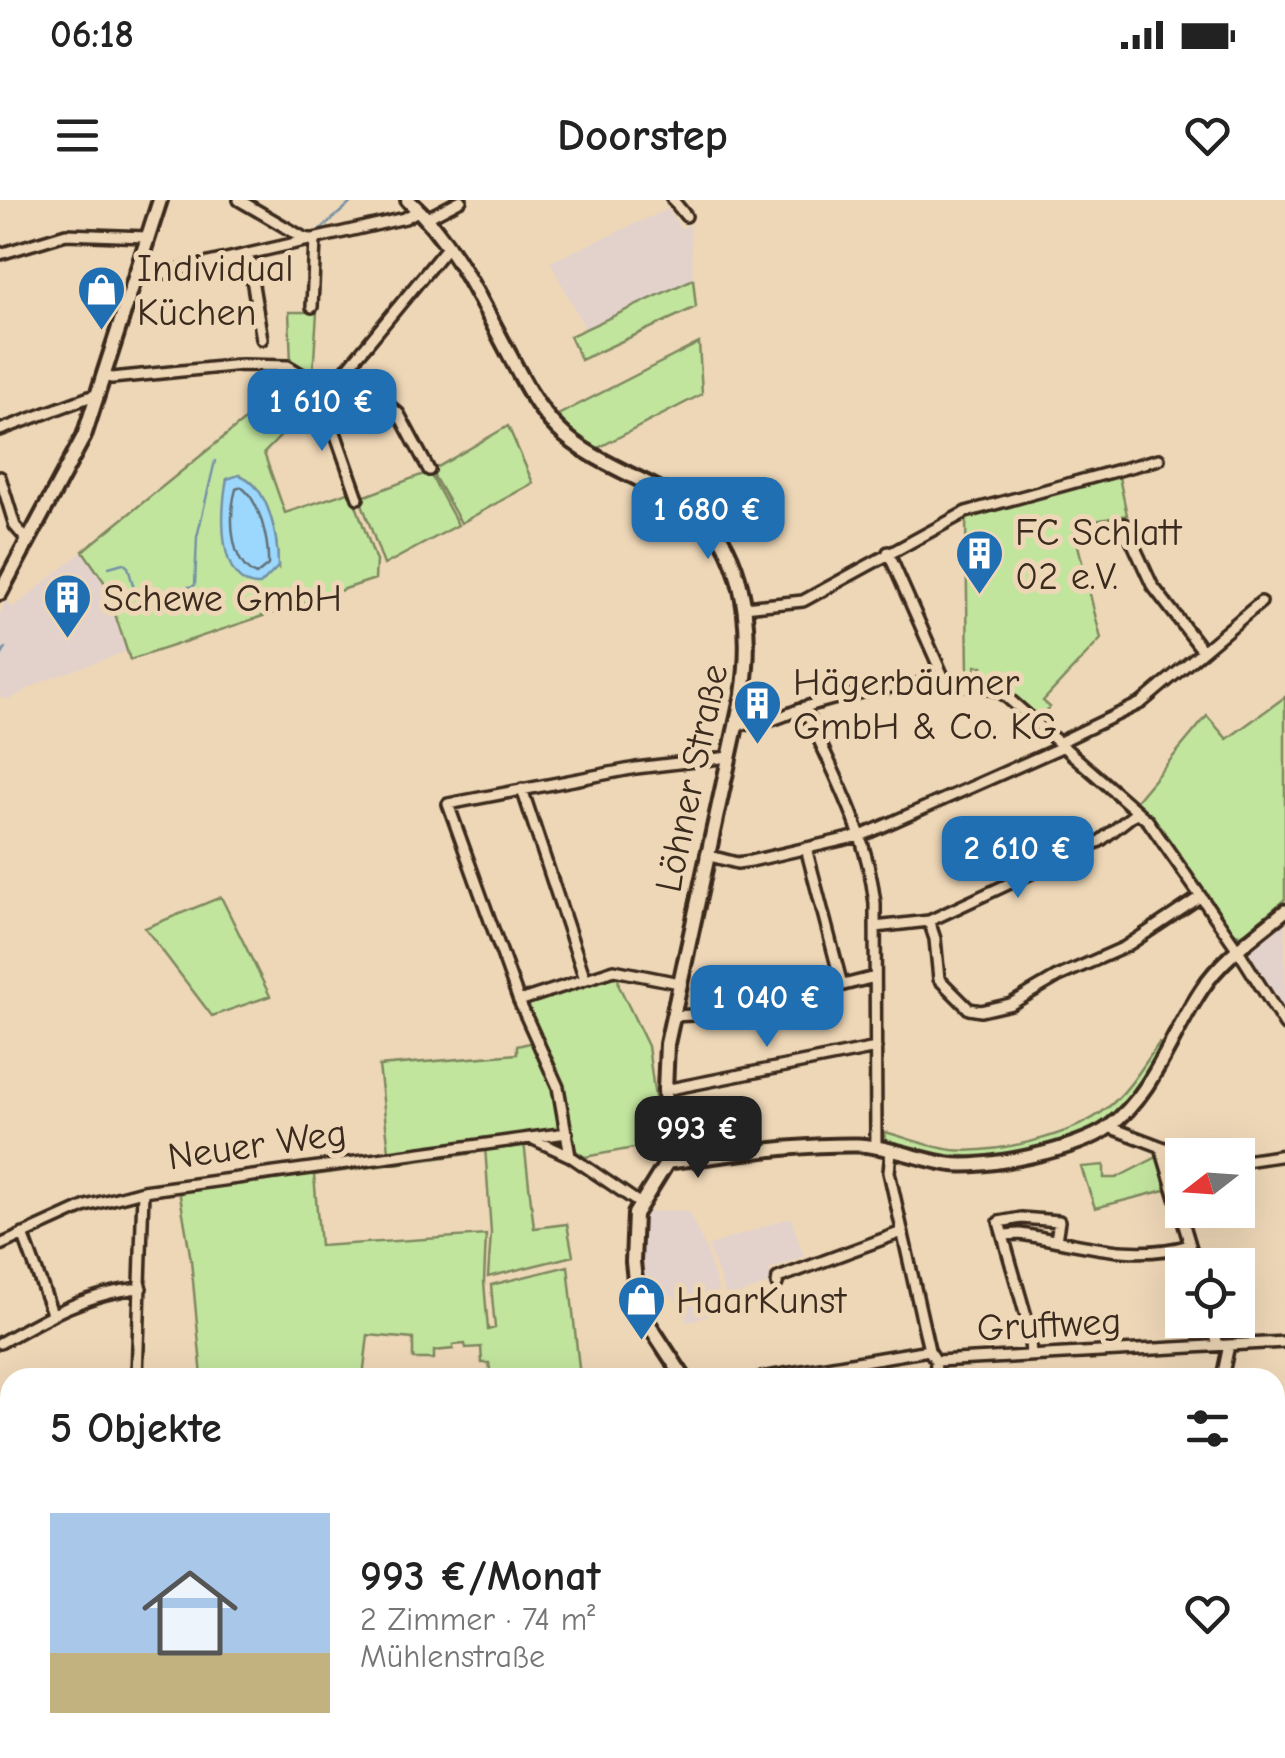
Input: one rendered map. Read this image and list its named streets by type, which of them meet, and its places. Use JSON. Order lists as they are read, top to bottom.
{
  "streets": {
    "main road": ["Löhner Straße"],
    "street": ["Neuer Weg", "Gruftweg"]
  },
  "places": {
    "shop": ["Individual Küchen", "HaarKunst"],
    "building": ["FC Schlatt 02 e.V.", "Schewe GmbH", "Hägerbäumer GmbH & Co. KG"]
  },
  "north": "left",
  "page": {
    "status": "06:18",
    "header": "Doorstep",
    "price": [
      "1 610 €",
      "1 680 €",
      "2 610 €",
      "1 040 €",
      "993 €"
    ],
    "heading": "5 Objekte",
    "list": [
      {
        "name": "993 €/Monat",
        "note": "2 Zimmer · 74 m² · Mühlenstraße"
      }
    ]
  }
}
